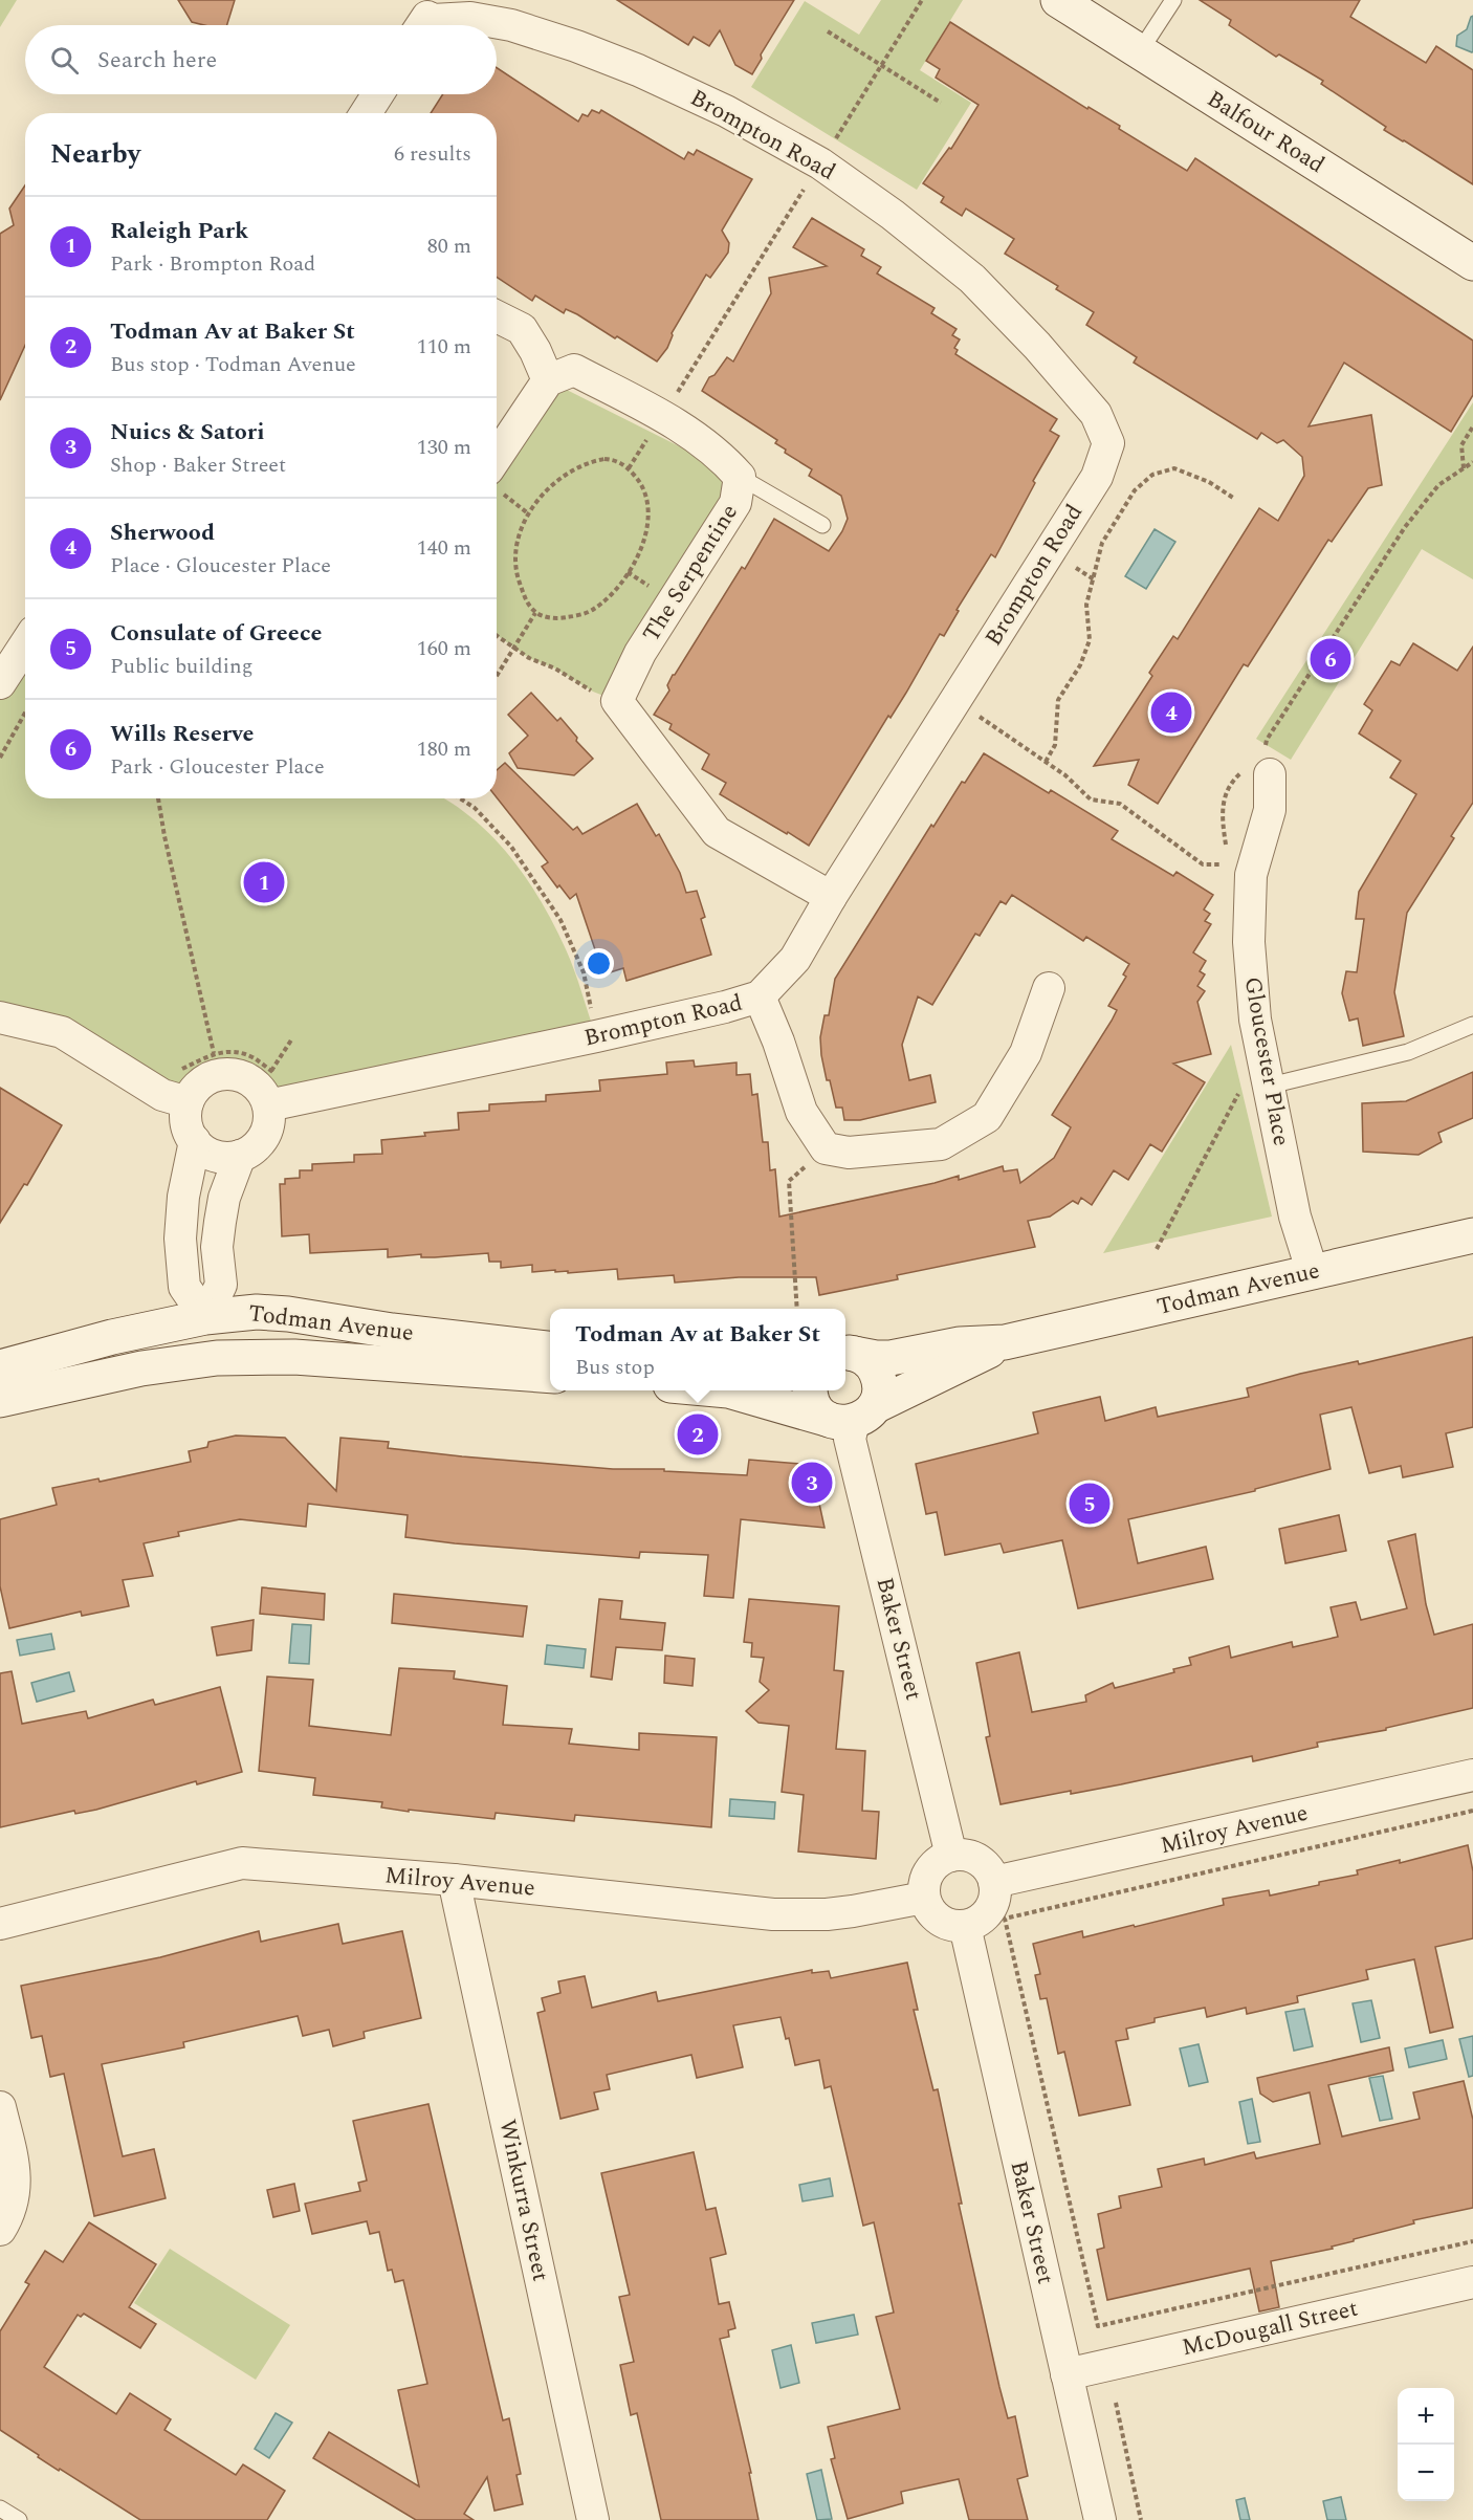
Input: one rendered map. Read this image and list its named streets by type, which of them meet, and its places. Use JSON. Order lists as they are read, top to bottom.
{
  "streets": {
    "main road": ["Balfour Road", "Todman Avenue"],
    "street": [
      "Brompton Road",
      "The Serpentine",
      "Gloucester Place",
      "Baker Street",
      "Milroy Avenue",
      "Winkurra Street",
      "McDougall Street"
    ]
  },
  "crossings": [
    ["Gloucester Place", "Todman Avenue"],
    ["Todman Avenue", "Baker Street"],
    ["Baker Street", "Milroy Avenue"],
    ["Baker Street", "McDougall Street"],
    ["Milroy Avenue", "Winkurra Street"]
  ],
  "page": {
    "search": "Search here",
    "heading": ["Nearby", "6 results"],
    "list": [
      {
        "mark": "1",
        "name": "Raleigh Park",
        "note": "Park · Brompton Road",
        "value": "80 m"
      },
      {
        "mark": "2",
        "name": "Todman Av at Baker St",
        "note": "Bus stop · Todman Avenue",
        "value": "110 m"
      },
      {
        "mark": "3",
        "name": "Nuics & Satori",
        "note": "Shop · Baker Street",
        "value": "130 m"
      },
      {
        "mark": "4",
        "name": "Sherwood",
        "note": "Place · Gloucester Place",
        "value": "140 m"
      },
      {
        "mark": "5",
        "name": "Consulate of Greece",
        "note": "Public building",
        "value": "160 m"
      },
      {
        "mark": "6",
        "name": "Wills Reserve",
        "note": "Park · Gloucester Place",
        "value": "180 m"
      }
    ],
    "pins": [
      "6",
      "4",
      "1",
      "2",
      "3",
      "5"
    ],
    "popup": ["Todman Av at Baker St", "Bus stop"],
    "map_buttons": ["+", "−"]
  }
}
